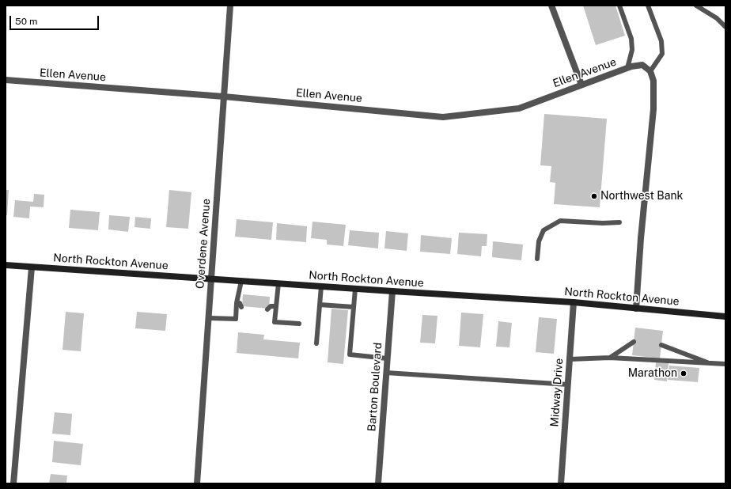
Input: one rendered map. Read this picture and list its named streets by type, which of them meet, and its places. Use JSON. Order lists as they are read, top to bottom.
{
  "streets": {
    "main road": ["North Rockton Avenue"],
    "street": [
      "Ellen Avenue",
      "Overdene Avenue",
      "Barton Boulevard",
      "Midway Drive"
    ]
  },
  "crossings": [
    ["Ellen Avenue", "Overdene Avenue"],
    ["Overdene Avenue", "North Rockton Avenue"],
    ["North Rockton Avenue", "Barton Boulevard"],
    ["North Rockton Avenue", "Midway Drive"]
  ],
  "places": ["Northwest Bank", "Marathon"],
  "scale_bar": "50 m"
}
